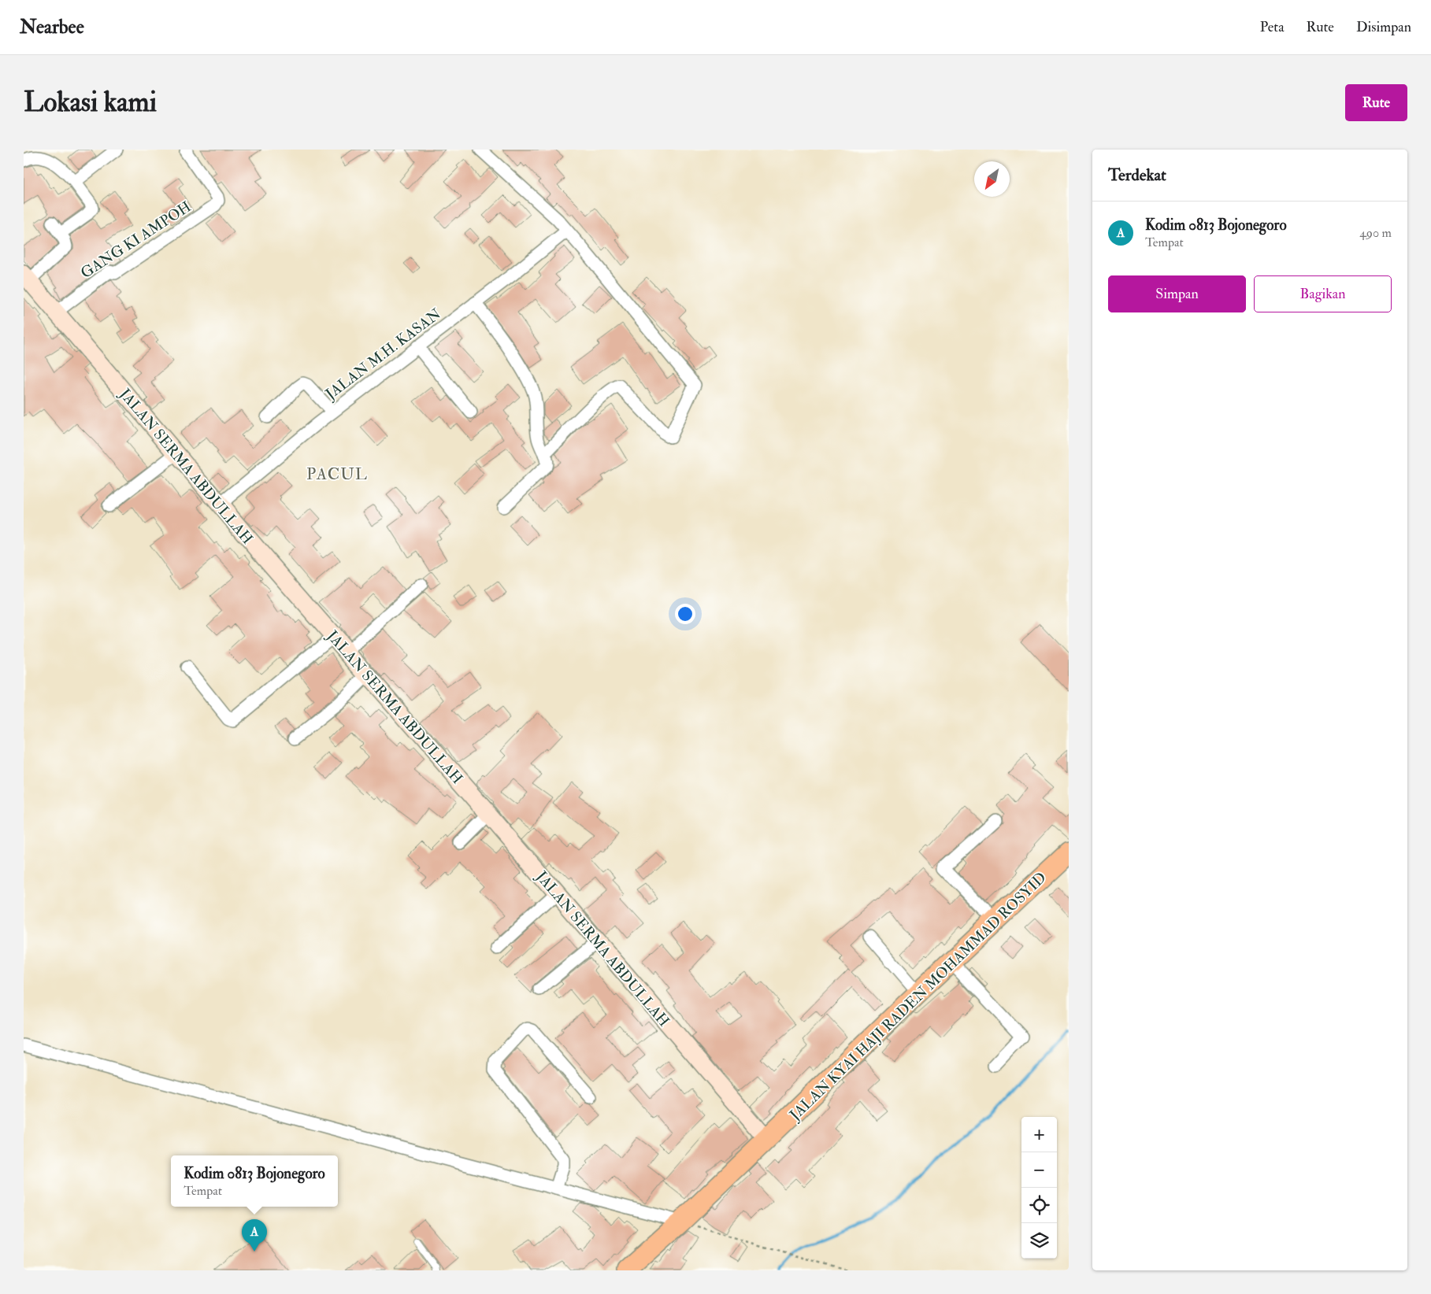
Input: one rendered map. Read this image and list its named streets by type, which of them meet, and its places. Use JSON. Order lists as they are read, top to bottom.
{
  "streets": {
    "main road": ["JALAN SERMA ABDULLAH", "JALAN KYAI HAJI RADEN MOHAMMAD ROSYID"],
    "street": ["GANG KI AMPOH", "JALAN M.H. KASAN"]
  },
  "crossings": [
    ["GANG KI AMPOH", "JALAN SERMA ABDULLAH"],
    ["JALAN M.H. KASAN", "JALAN SERMA ABDULLAH"],
    ["JALAN SERMA ABDULLAH", "JALAN KYAI HAJI RADEN MOHAMMAD ROSYID"]
  ],
  "districts": ["PACUL"],
  "north": "bottom left",
  "page": {
    "header": "Nearbee",
    "nav": ["Peta", "Rute", "Disimpan"],
    "buttons": [
      "Rute",
      ["Simpan", "Bagikan"]
    ],
    "title": "Lokasi kami",
    "heading": "Terdekat",
    "list": [
      {
        "mark": "A",
        "name": "Kodim 0813 Bojonegoro",
        "note": "Tempat",
        "value": "490 m"
      }
    ],
    "map_buttons": ["+", "−"],
    "popup": ["Kodim 0813 Bojonegoro", "Tempat"],
    "pins": "A"
  }
}
